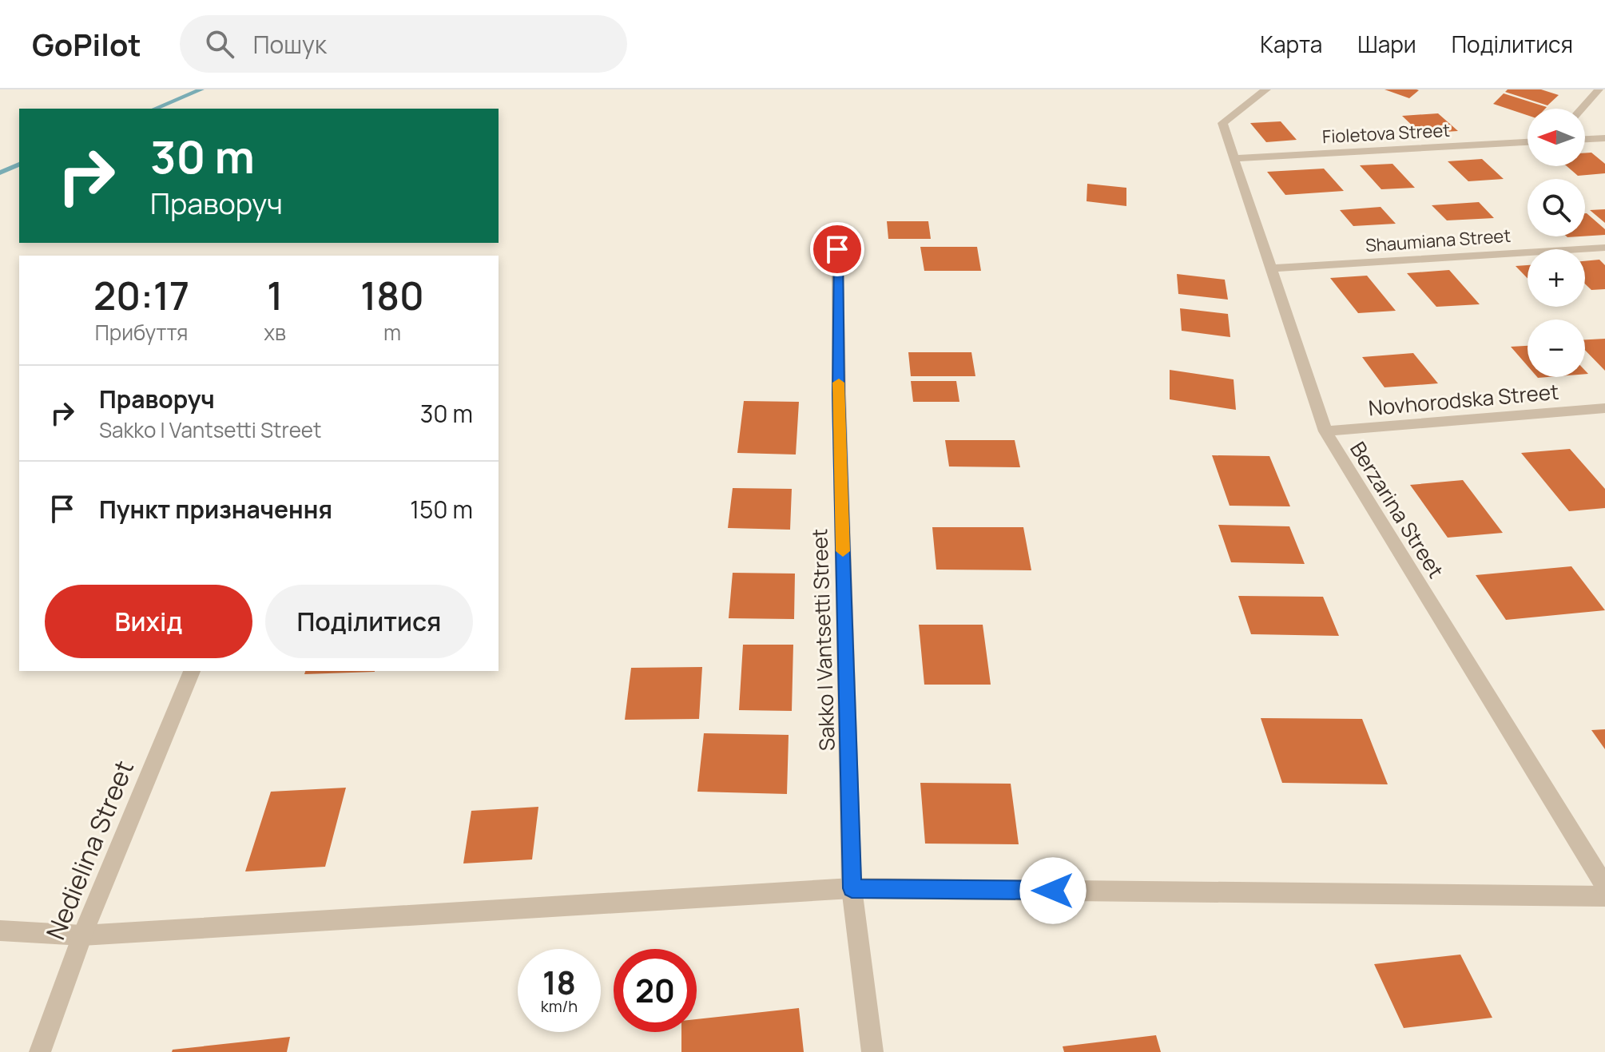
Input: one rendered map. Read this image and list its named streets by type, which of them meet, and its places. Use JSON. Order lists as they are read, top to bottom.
{
  "streets": {
    "street": [
      "Fioletova Street",
      "Shaumiana Street",
      "Novhorodska Street",
      "Berzarina Street",
      "Sakko I Vantsetti Street",
      "Nedielina Street"
    ]
  },
  "crossings": [
    ["Fioletova Street", "Berzarina Street"],
    ["Shaumiana Street", "Berzarina Street"],
    ["Novhorodska Street", "Berzarina Street"]
  ],
  "north": "left",
  "page": {
    "header": "GoPilot",
    "search": "Пошук",
    "nav": ["Карта", "Шари", "Поділитися"],
    "map_buttons": ["+", "−"],
    "turn": ["30 m", "Праворуч"],
    "eta": [
      "20:17",
      "Прибуття",
      "1",
      "хв",
      "180",
      "m"
    ],
    "list": [
      {
        "name": "Праворуч",
        "note": "Sakko I Vantsetti Street",
        "value": "30 m"
      },
      {
        "name": "Пункт призначення",
        "value": "150 m"
      }
    ],
    "buttons": ["Вихід", "Поділитися"],
    "speed": "18 km/h",
    "limit": "20"
  }
}
